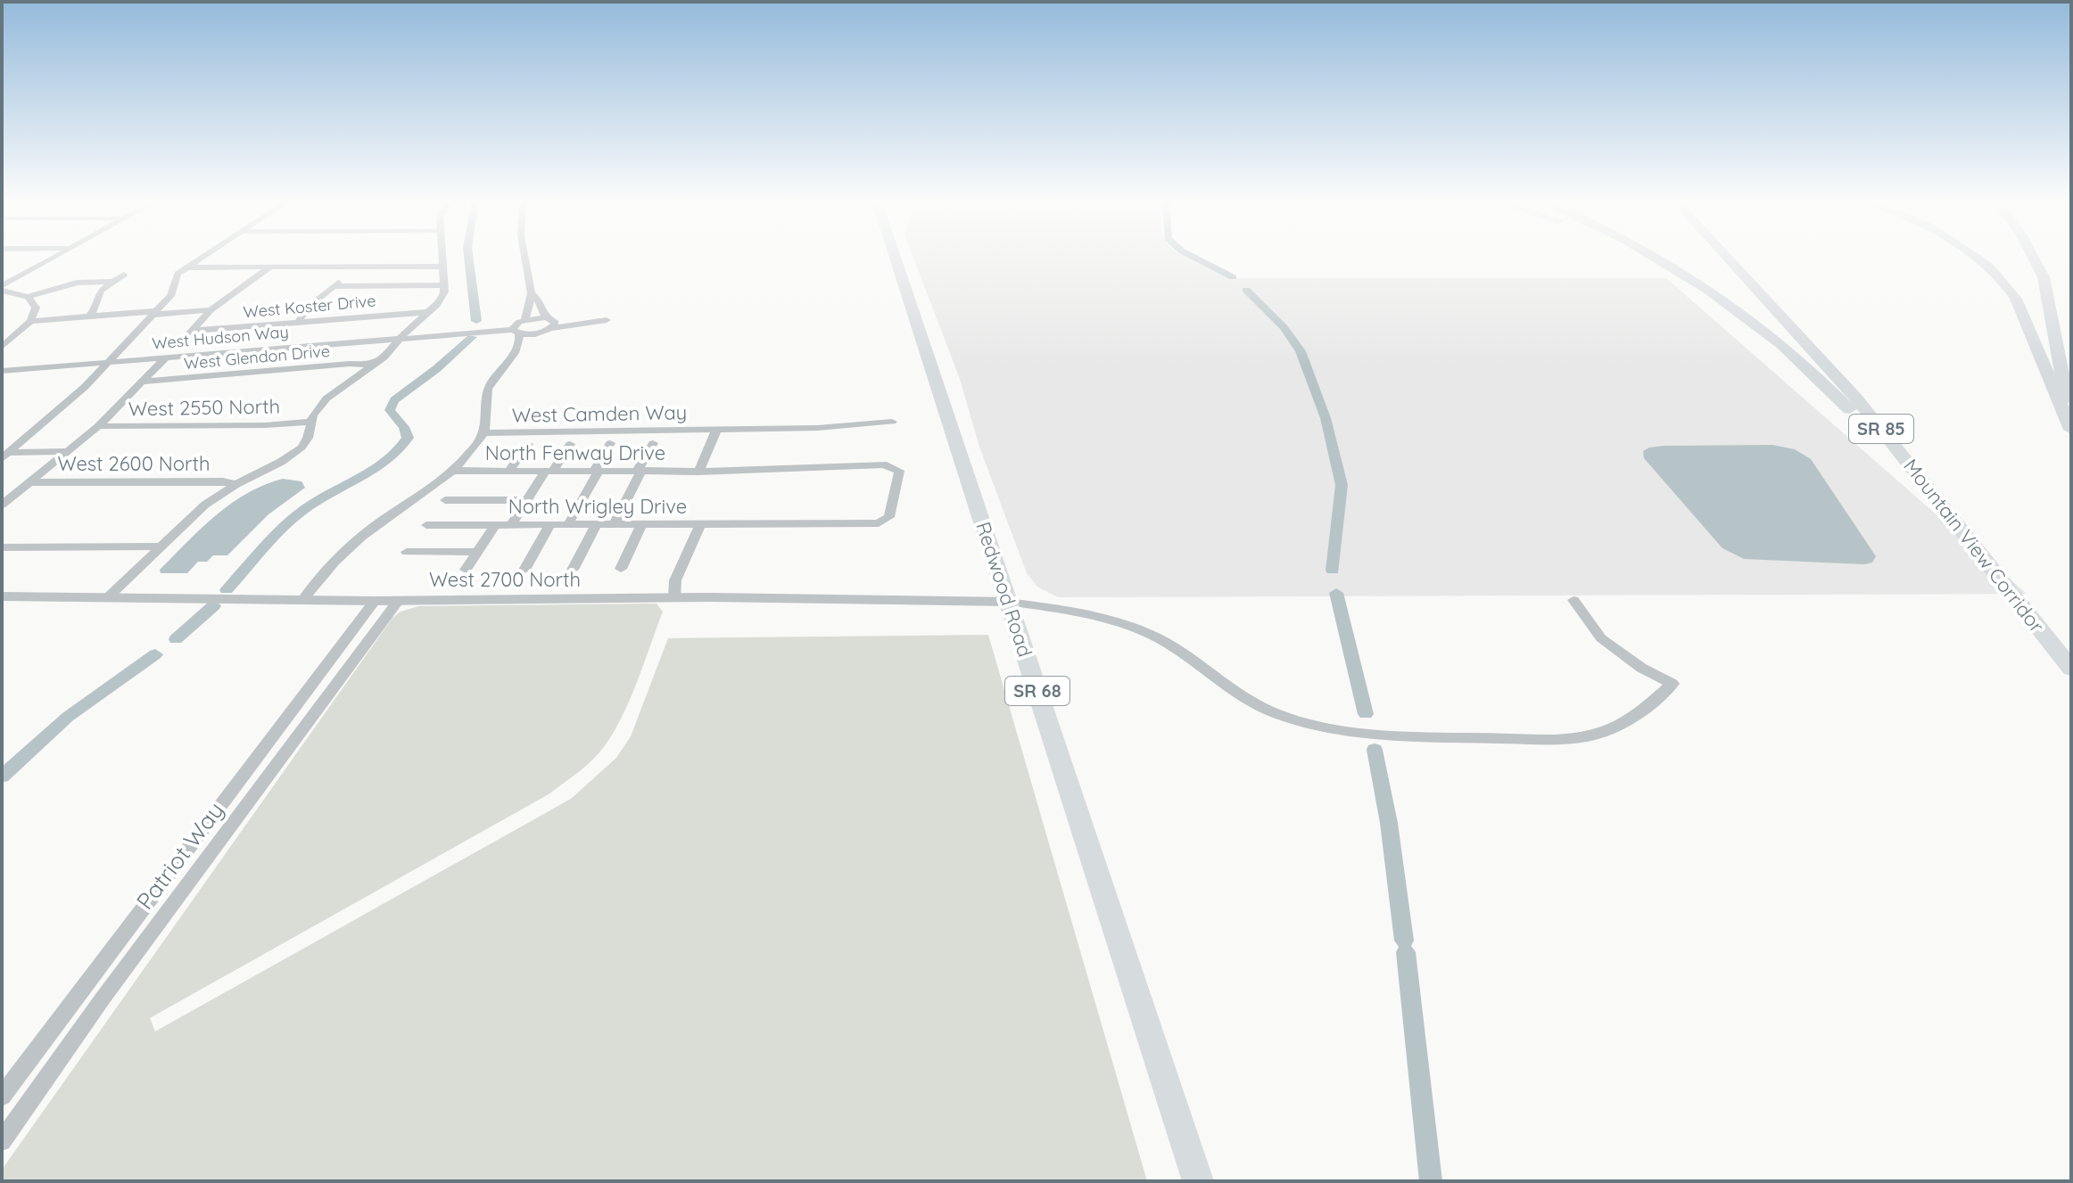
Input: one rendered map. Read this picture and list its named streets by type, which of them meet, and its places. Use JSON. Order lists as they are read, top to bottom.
{
  "streets": {
    "main road": [
      "SR 85",
      "Mountain View Corridor",
      "Redwood Road",
      "SR 68"
    ],
    "street": [
      "West Koster Drive",
      "West Hudson Way",
      "West Glendon Drive",
      "West 2550 North",
      "West Camden Way",
      "North Fenway Drive",
      "West 2600 North",
      "North Wrigley Drive",
      "West 2700 North",
      "Patriot Way"
    ]
  },
  "crossings": [
    ["North Fenway Drive", "North Wrigley Drive"],
    ["West 2700 North", "Redwood Road"],
    ["West 2700 North", "Patriot Way"]
  ]
}
